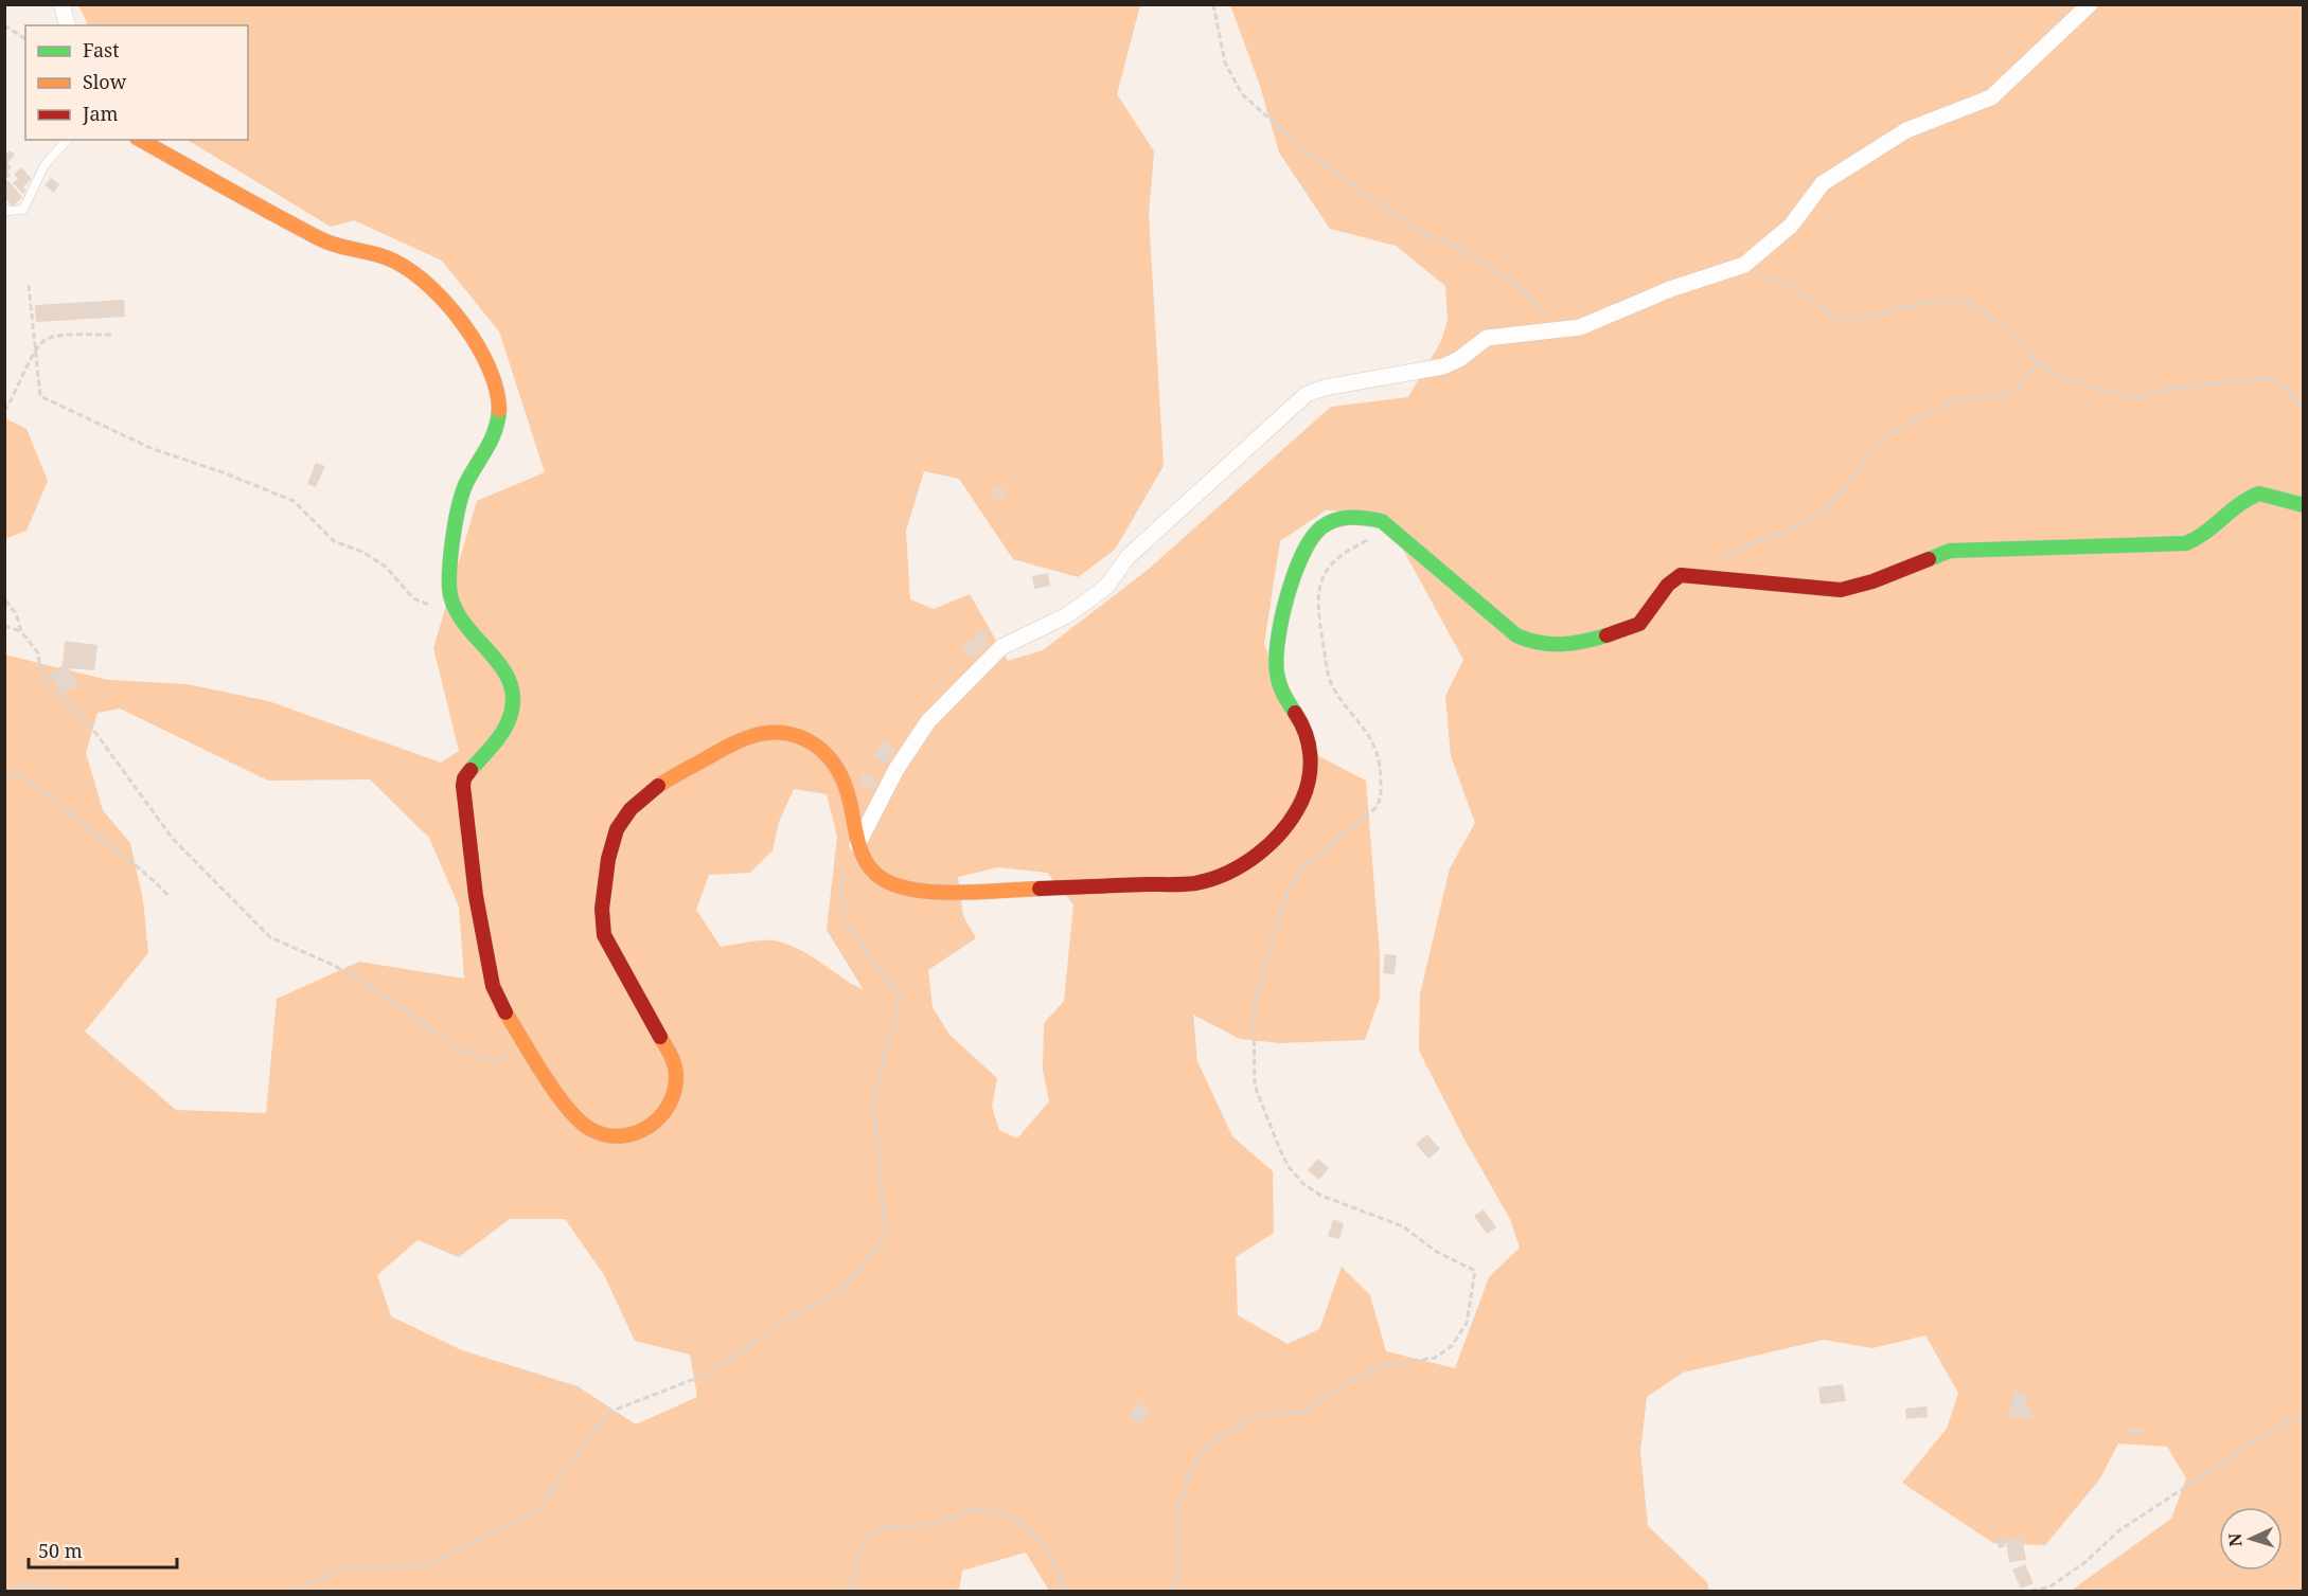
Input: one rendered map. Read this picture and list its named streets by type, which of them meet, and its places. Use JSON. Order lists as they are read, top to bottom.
{
  "legend": ["Fast", "Slow", "Jam"],
  "scale_bar": "50 m",
  "north": "left"
}
